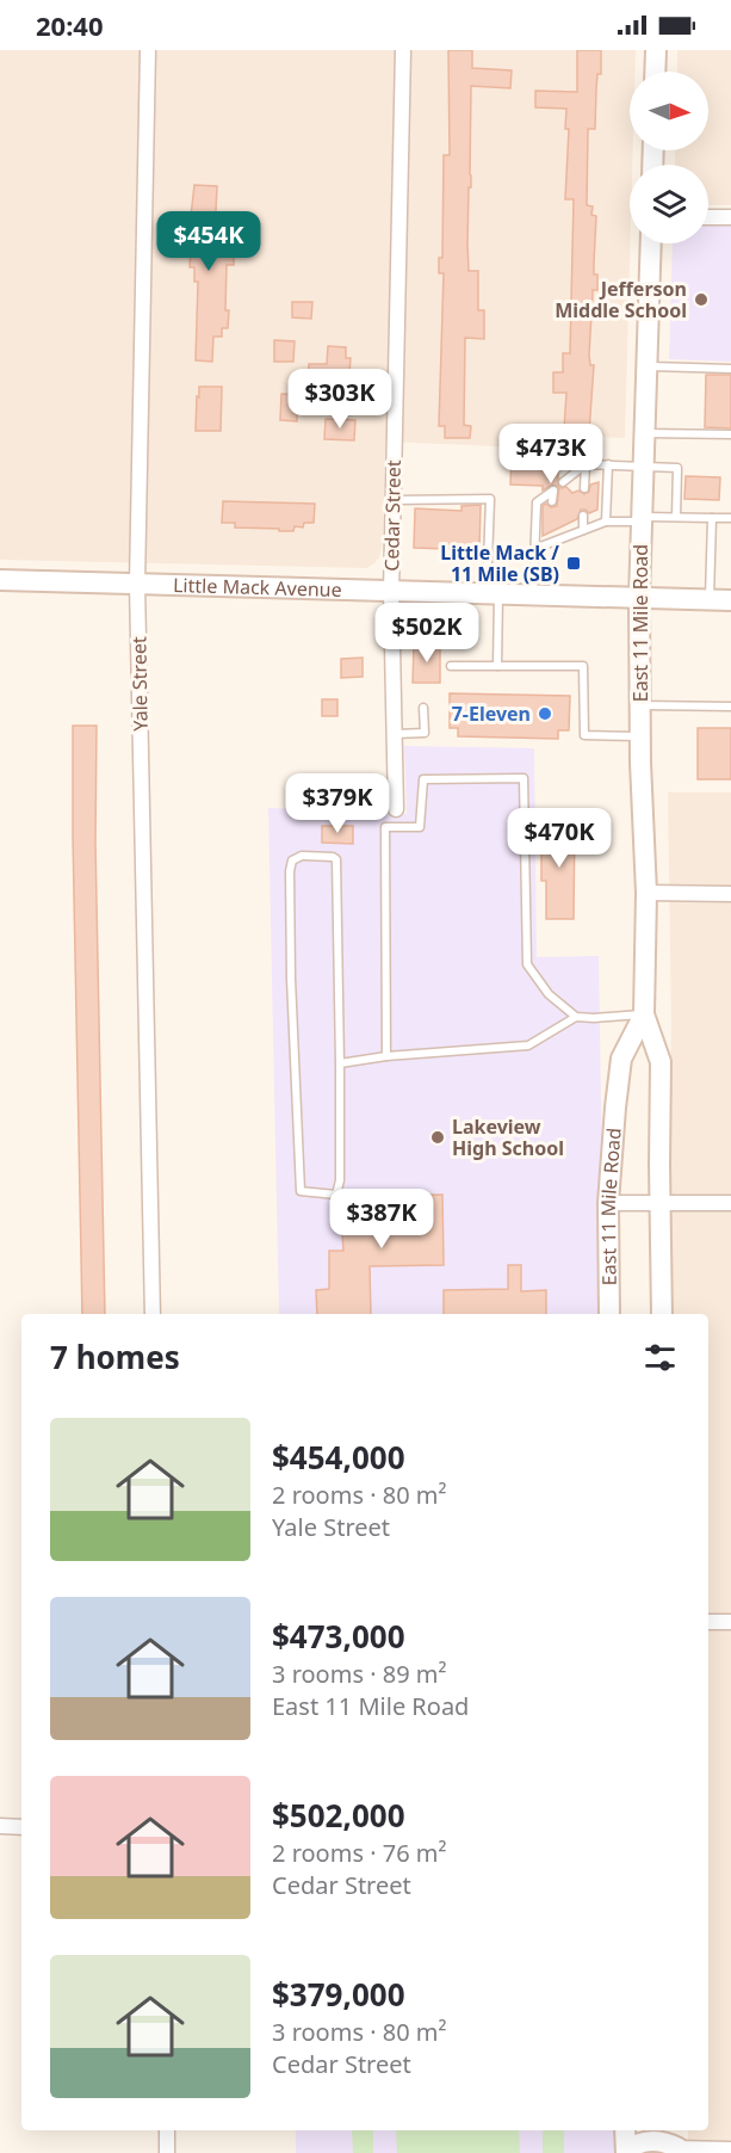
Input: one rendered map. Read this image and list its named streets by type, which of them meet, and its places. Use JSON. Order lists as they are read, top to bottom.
{
  "streets": {
    "main road": ["Little Mack Avenue", "East 11 Mile Road"],
    "street": ["Cedar Street", "Yale Street"]
  },
  "crossings": [
    ["Cedar Street", "Little Mack Avenue"],
    ["Little Mack Avenue", "East 11 Mile Road"],
    ["Little Mack Avenue", "Yale Street"]
  ],
  "places": {
    "other": ["Jefferson Middle School", "7-Eleven", "Lakeview High School"],
    "transit": ["Little Mack / 11 Mile (SB)"]
  },
  "north": "right",
  "page": {
    "status": "20:40",
    "price": [
      "$454K",
      "$303K",
      "$473K",
      "$502K",
      "$379K",
      "$470K",
      "$387K"
    ],
    "heading": "7 homes",
    "list": [
      {
        "name": "$454,000",
        "note": "2 rooms · 80 m² · Yale Street"
      },
      {
        "name": "$473,000",
        "note": "3 rooms · 89 m² · East 11 Mile Road"
      },
      {
        "name": "$502,000",
        "note": "2 rooms · 76 m² · Cedar Street"
      },
      {
        "name": "$379,000",
        "note": "3 rooms · 80 m² · Cedar Street"
      }
    ]
  }
}
